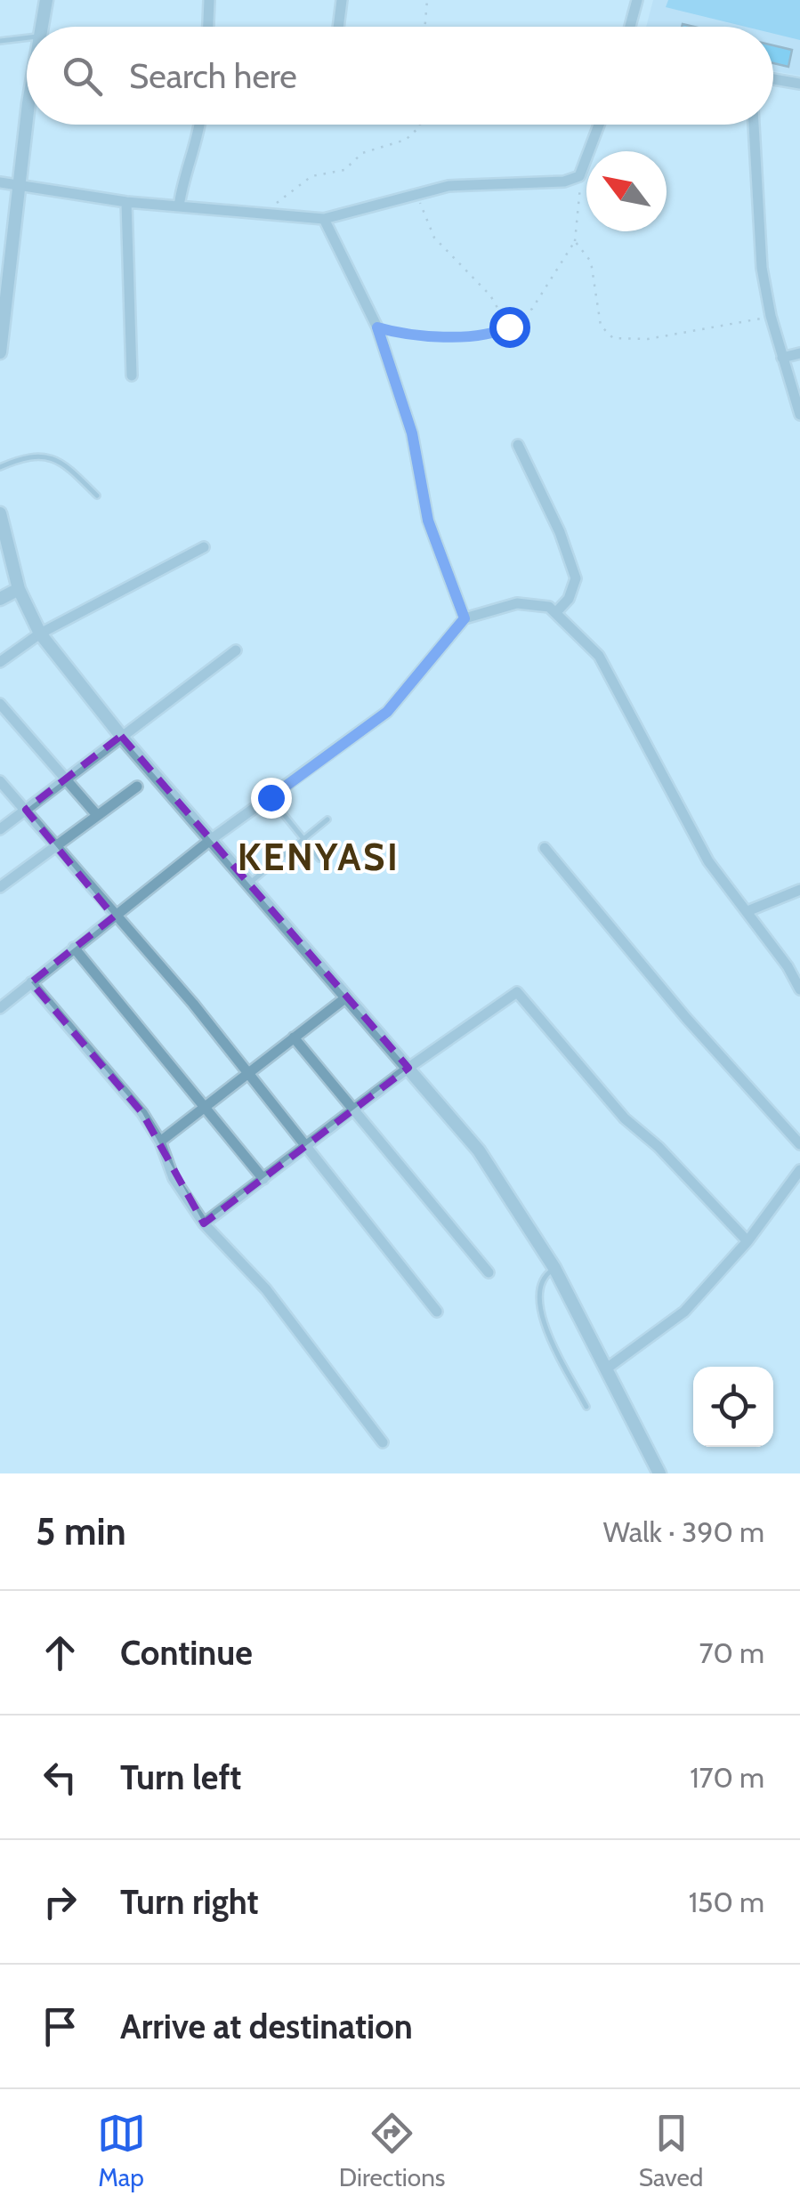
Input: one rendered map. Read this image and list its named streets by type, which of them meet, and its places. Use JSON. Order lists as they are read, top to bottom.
{
  "districts": ["KENYASI"],
  "north": "top left",
  "page": {
    "search": "Search here",
    "heading": ["5 min", "Walk · 390 m"],
    "list": [
      ["Continue", "70 m"],
      ["Turn left", "170 m"],
      ["Turn right", "150 m"],
      "Arrive at destination"
    ],
    "nav": ["Map", "Directions", "Saved"]
  }
}
